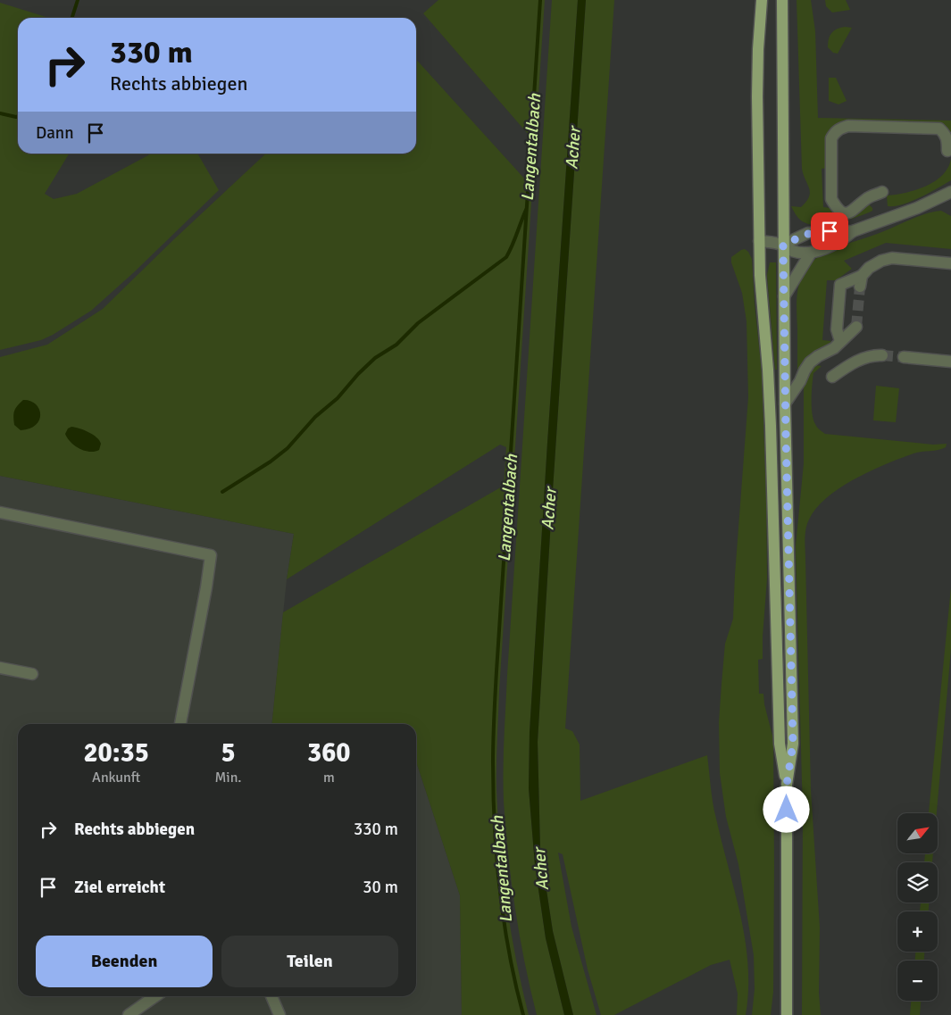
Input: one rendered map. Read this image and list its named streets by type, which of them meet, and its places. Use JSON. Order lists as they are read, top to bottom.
{
  "water": ["Langentalbach", "Acher"],
  "north": "top right",
  "page": {
    "turn": ["330 m", "Rechts abbiegen"],
    "then": "Dann",
    "eta": [
      "20:35",
      "Ankunft",
      "5",
      "Min.",
      "360",
      "m"
    ],
    "list": [
      {
        "name": "Rechts abbiegen",
        "value": "330 m"
      },
      {
        "name": "Ziel erreicht",
        "value": "30 m"
      }
    ],
    "map_buttons": ["+", "−"],
    "buttons": ["Beenden", "Teilen"]
  }
}
